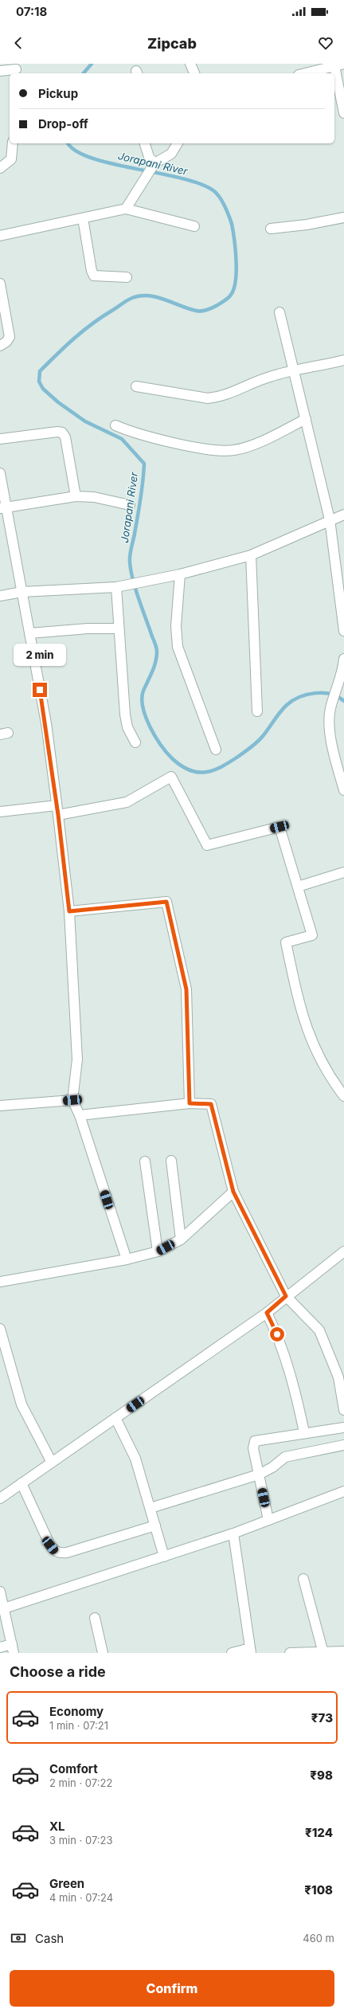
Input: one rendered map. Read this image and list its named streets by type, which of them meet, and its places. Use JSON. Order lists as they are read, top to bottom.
{
  "water": ["Jorapani River"],
  "page": {
    "status": "07:18",
    "header": "Zipcab",
    "banner": ["Pickup", "Drop-off"],
    "bubble": "2 min",
    "heading": "Choose a ride",
    "list": [
      {
        "name": "Economy",
        "note": "1 min · 07:21",
        "value": "₹73"
      },
      {
        "name": "Comfort",
        "note": "2 min · 07:22",
        "value": "₹98"
      },
      {
        "name": "XL",
        "note": "3 min · 07:23",
        "value": "₹124"
      },
      {
        "name": "Green",
        "note": "4 min · 07:24",
        "value": "₹108"
      }
    ],
    "pay": ["Cash", "460 m"],
    "buttons": "Confirm"
  }
}
